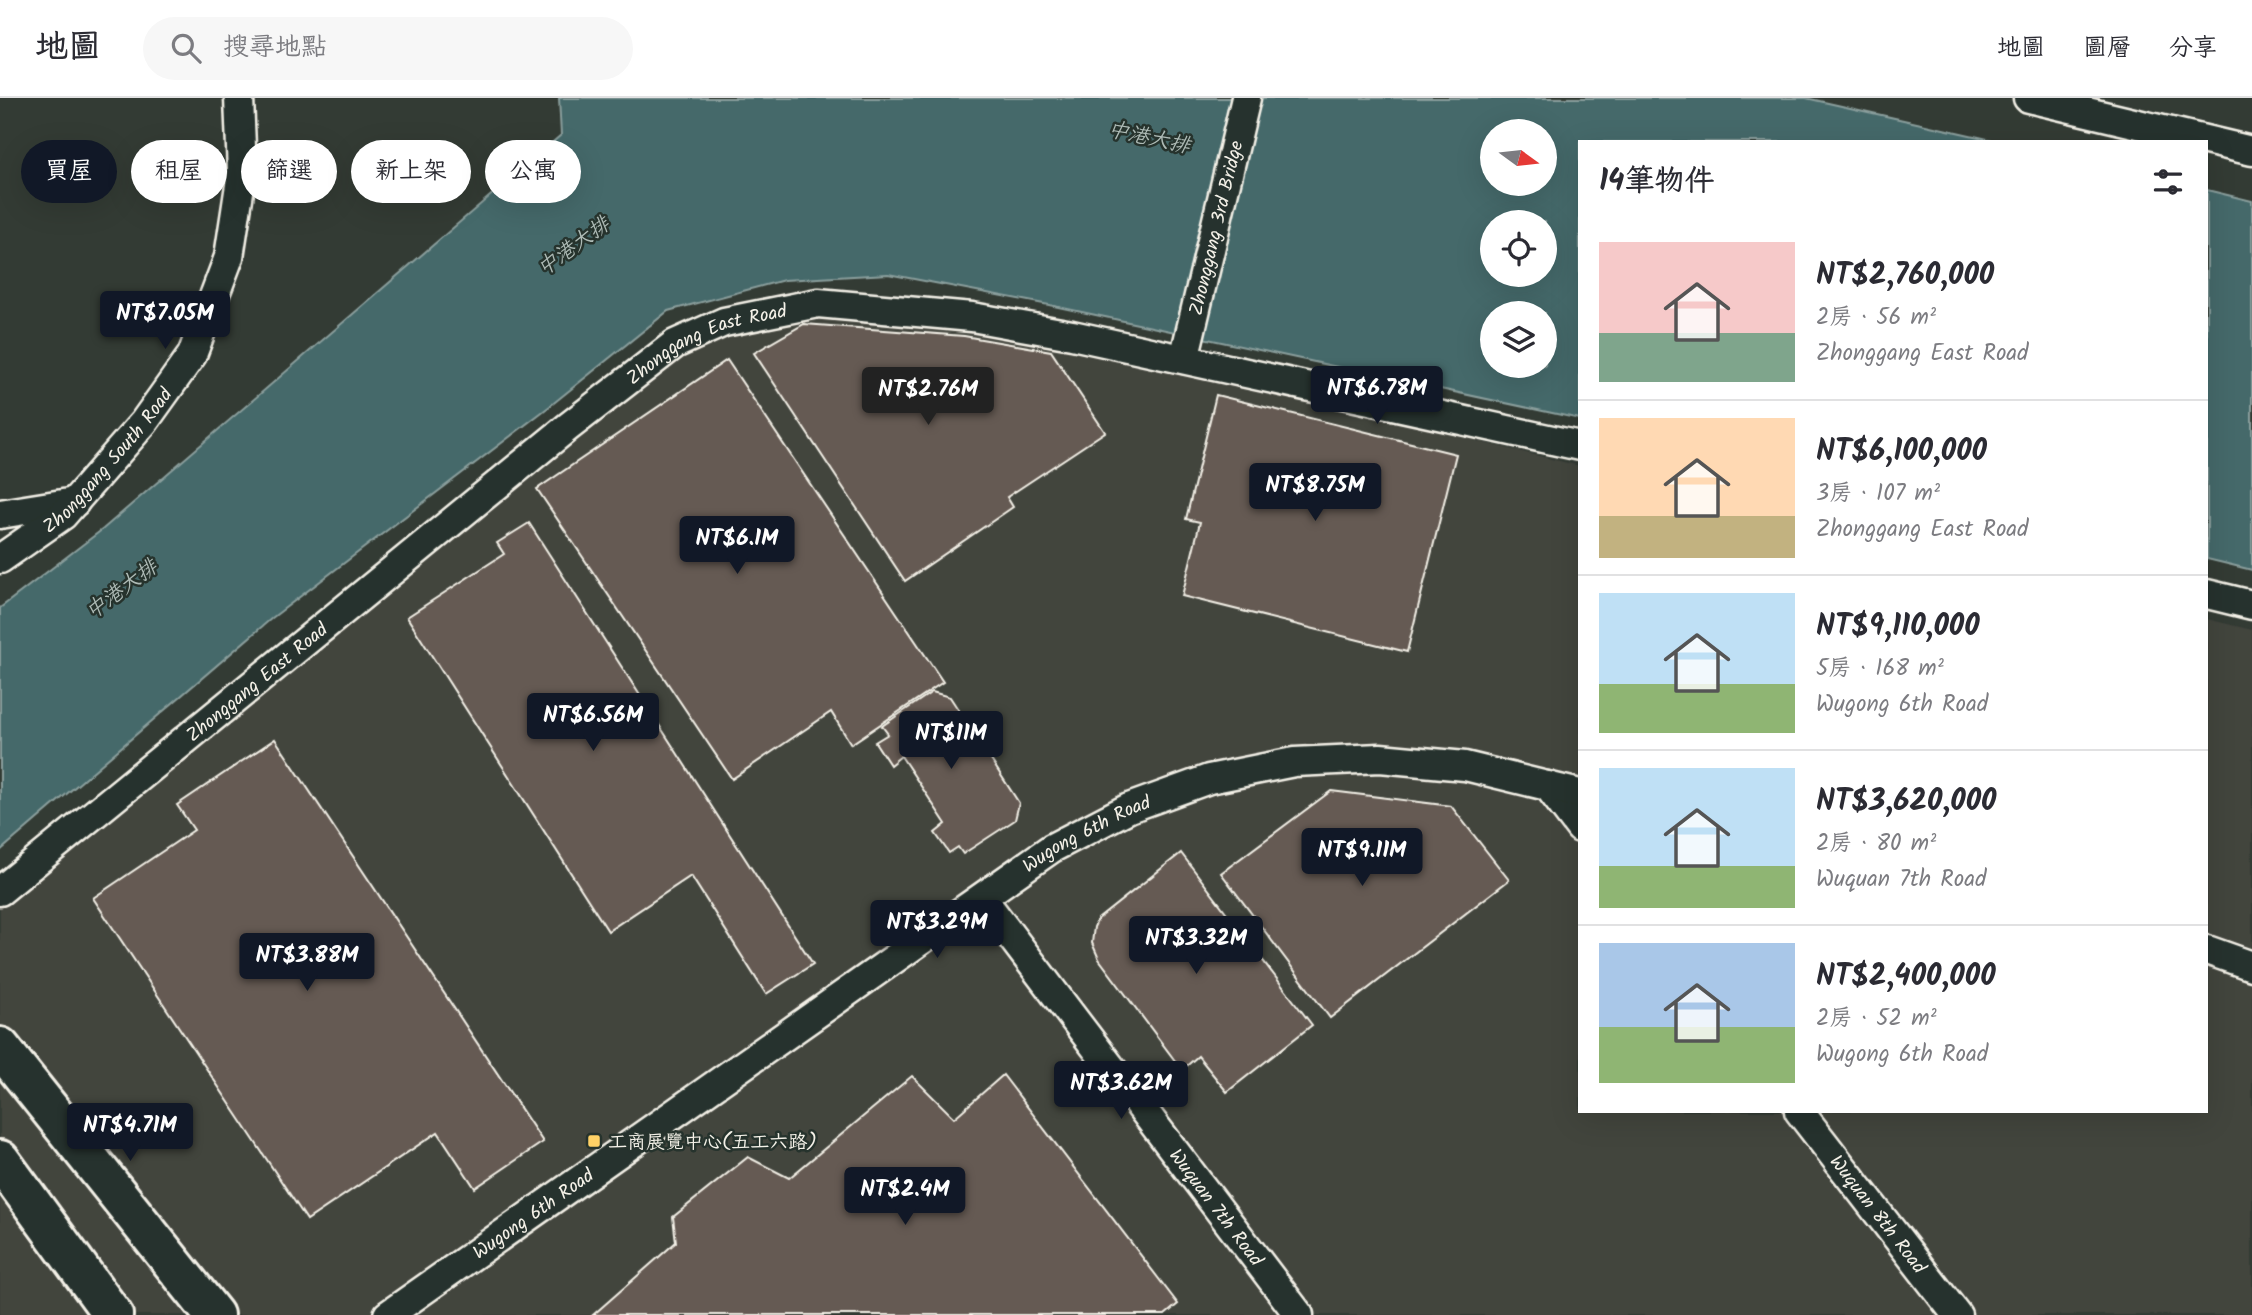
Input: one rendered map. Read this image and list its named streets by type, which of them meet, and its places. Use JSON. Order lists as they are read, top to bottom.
{
  "streets": {
    "street": [
      "Zhonggang 3rd Bridge",
      "Zhonggang East Road",
      "Zhonggang South Road",
      "Wugong 6th Road",
      "Wuquan 7th Road",
      "Wuquan 8th Road"
    ]
  },
  "crossings": [
    ["Zhonggang 3rd Bridge", "Zhonggang East Road"],
    ["Wugong 6th Road", "Wuquan 7th Road"]
  ],
  "water": ["中港大排"],
  "places": {
    "transit": ["工商展覽中心(五工六路)"]
  },
  "north": "right",
  "page": {
    "header": "地圖",
    "search": "搜尋地點",
    "nav": ["地圖", "圖層", "分享"],
    "chip": [
      "買屋",
      "租屋",
      "篩選",
      "新上架",
      "公寓"
    ],
    "heading": "14筆物件",
    "list": [
      {
        "name": "NT$2,760,000",
        "note": "2房 · 56 m² · Zhonggang East Road"
      },
      {
        "name": "NT$6,100,000",
        "note": "3房 · 107 m² · Zhonggang East Road"
      },
      {
        "name": "NT$9,110,000",
        "note": "5房 · 168 m² · Wugong 6th Road"
      },
      {
        "name": "NT$3,620,000",
        "note": "2房 · 80 m² · Wuquan 7th Road"
      },
      {
        "name": "NT$2,400,000",
        "note": "2房 · 52 m² · Wugong 6th Road"
      }
    ],
    "price": [
      "NT$7.05M",
      "NT$6.78M",
      "NT$2.76M",
      "NT$8.75M",
      "NT$6.1M",
      "NT$6.56M",
      "NT$11M",
      "NT$9.11M",
      "NT$3.29M",
      "NT$3.32M",
      "NT$3.88M",
      "NT$3.62M",
      "NT$4.71M",
      "NT$2.4M"
    ]
  }
}
